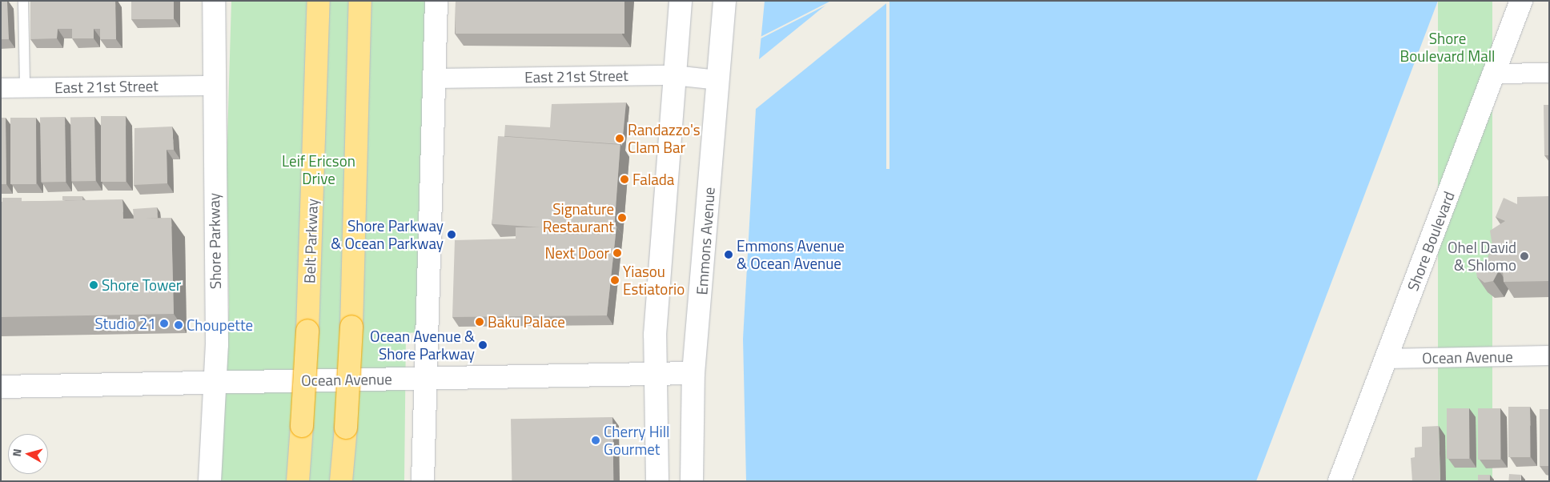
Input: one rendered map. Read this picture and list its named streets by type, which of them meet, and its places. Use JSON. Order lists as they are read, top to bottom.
{
  "streets": {
    "highway": ["Belt Parkway"],
    "main road": [
      "Shore Parkway",
      "Emmons Avenue",
      "Shore Boulevard",
      "Ocean Avenue"
    ],
    "street": ["East 21st Street"]
  },
  "crossings": [
    ["East 21st Street", "Shore Parkway"],
    ["East 21st Street", "Emmons Avenue"],
    ["Shore Parkway", "Ocean Avenue"],
    ["Emmons Avenue", "Ocean Avenue"],
    ["Shore Boulevard", "Ocean Avenue"]
  ],
  "parks": ["Shore Boulevard Mall", "Leif Ericson Drive"],
  "places": [
    "Randazzo's Clam Bar",
    "Falada",
    "Signature Restaurant",
    "Shore Parkway & Ocean Parkway",
    "Next Door",
    "Emmons Avenue & Ocean Avenue",
    "Ohel David & Shlomo",
    "Yiasou Estiatorio",
    "Shore Tower",
    "Baku Palace",
    "Studio 21",
    "Choupette",
    "Ocean Avenue & Shore Parkway",
    "Cherry Hill Gourmet"
  ],
  "north": "left"
}
